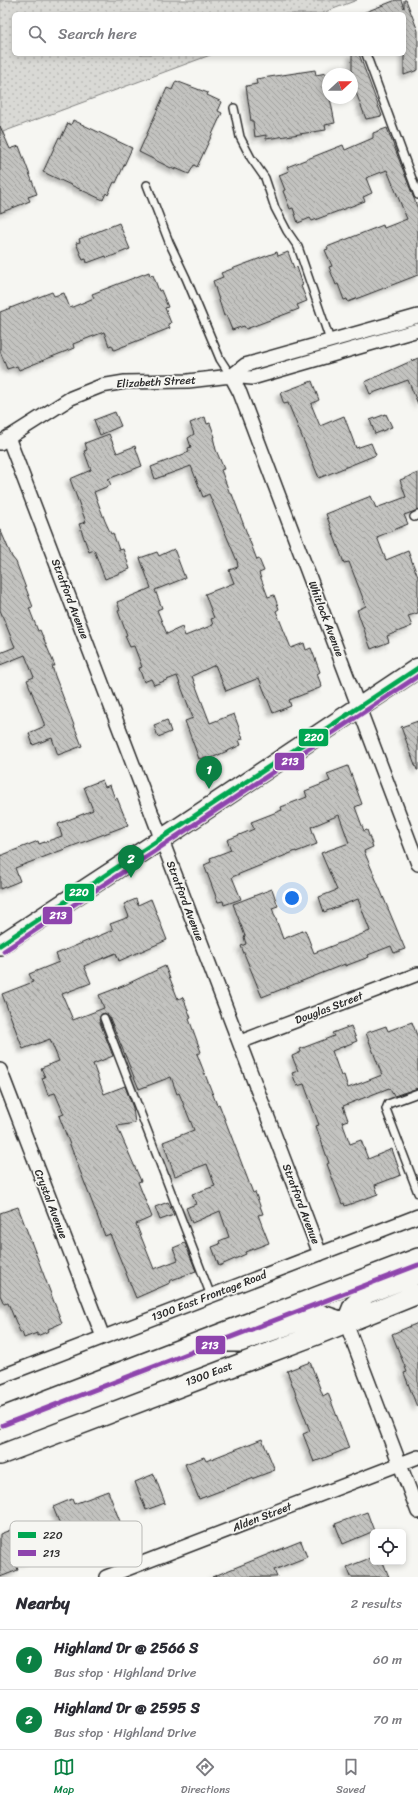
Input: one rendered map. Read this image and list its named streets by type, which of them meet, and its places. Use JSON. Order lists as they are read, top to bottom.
{
  "streets": {
    "main road": ["1300 East"],
    "street": [
      "Elizabeth Street",
      "Stratford Avenue",
      "Whitlock Avenue",
      "Douglas Street",
      "Crystal Avenue",
      "1300 East Frontage Road",
      "Alden Street"
    ]
  },
  "crossings": [
    ["Elizabeth Street", "Stratford Avenue"],
    ["Elizabeth Street", "Whitlock Avenue"],
    ["Stratford Avenue", "Douglas Street"],
    ["Stratford Avenue", "1300 East Frontage Road"],
    ["Crystal Avenue", "1300 East Frontage Road"]
  ],
  "lines": ["transit line 220", "transit line 213"],
  "legend": ["220", "213"],
  "north": "right",
  "page": {
    "search": "Search here",
    "pins": ["1", "2"],
    "heading": ["Nearby", "2 results"],
    "list": [
      {
        "mark": "1",
        "name": "Highland Dr @ 2566 S",
        "note": "Bus stop · Highland Drive",
        "value": "60 m"
      },
      {
        "mark": "2",
        "name": "Highland Dr @ 2595 S",
        "note": "Bus stop · Highland Drive",
        "value": "70 m"
      }
    ],
    "nav": ["Map", "Directions", "Saved"]
  }
}
